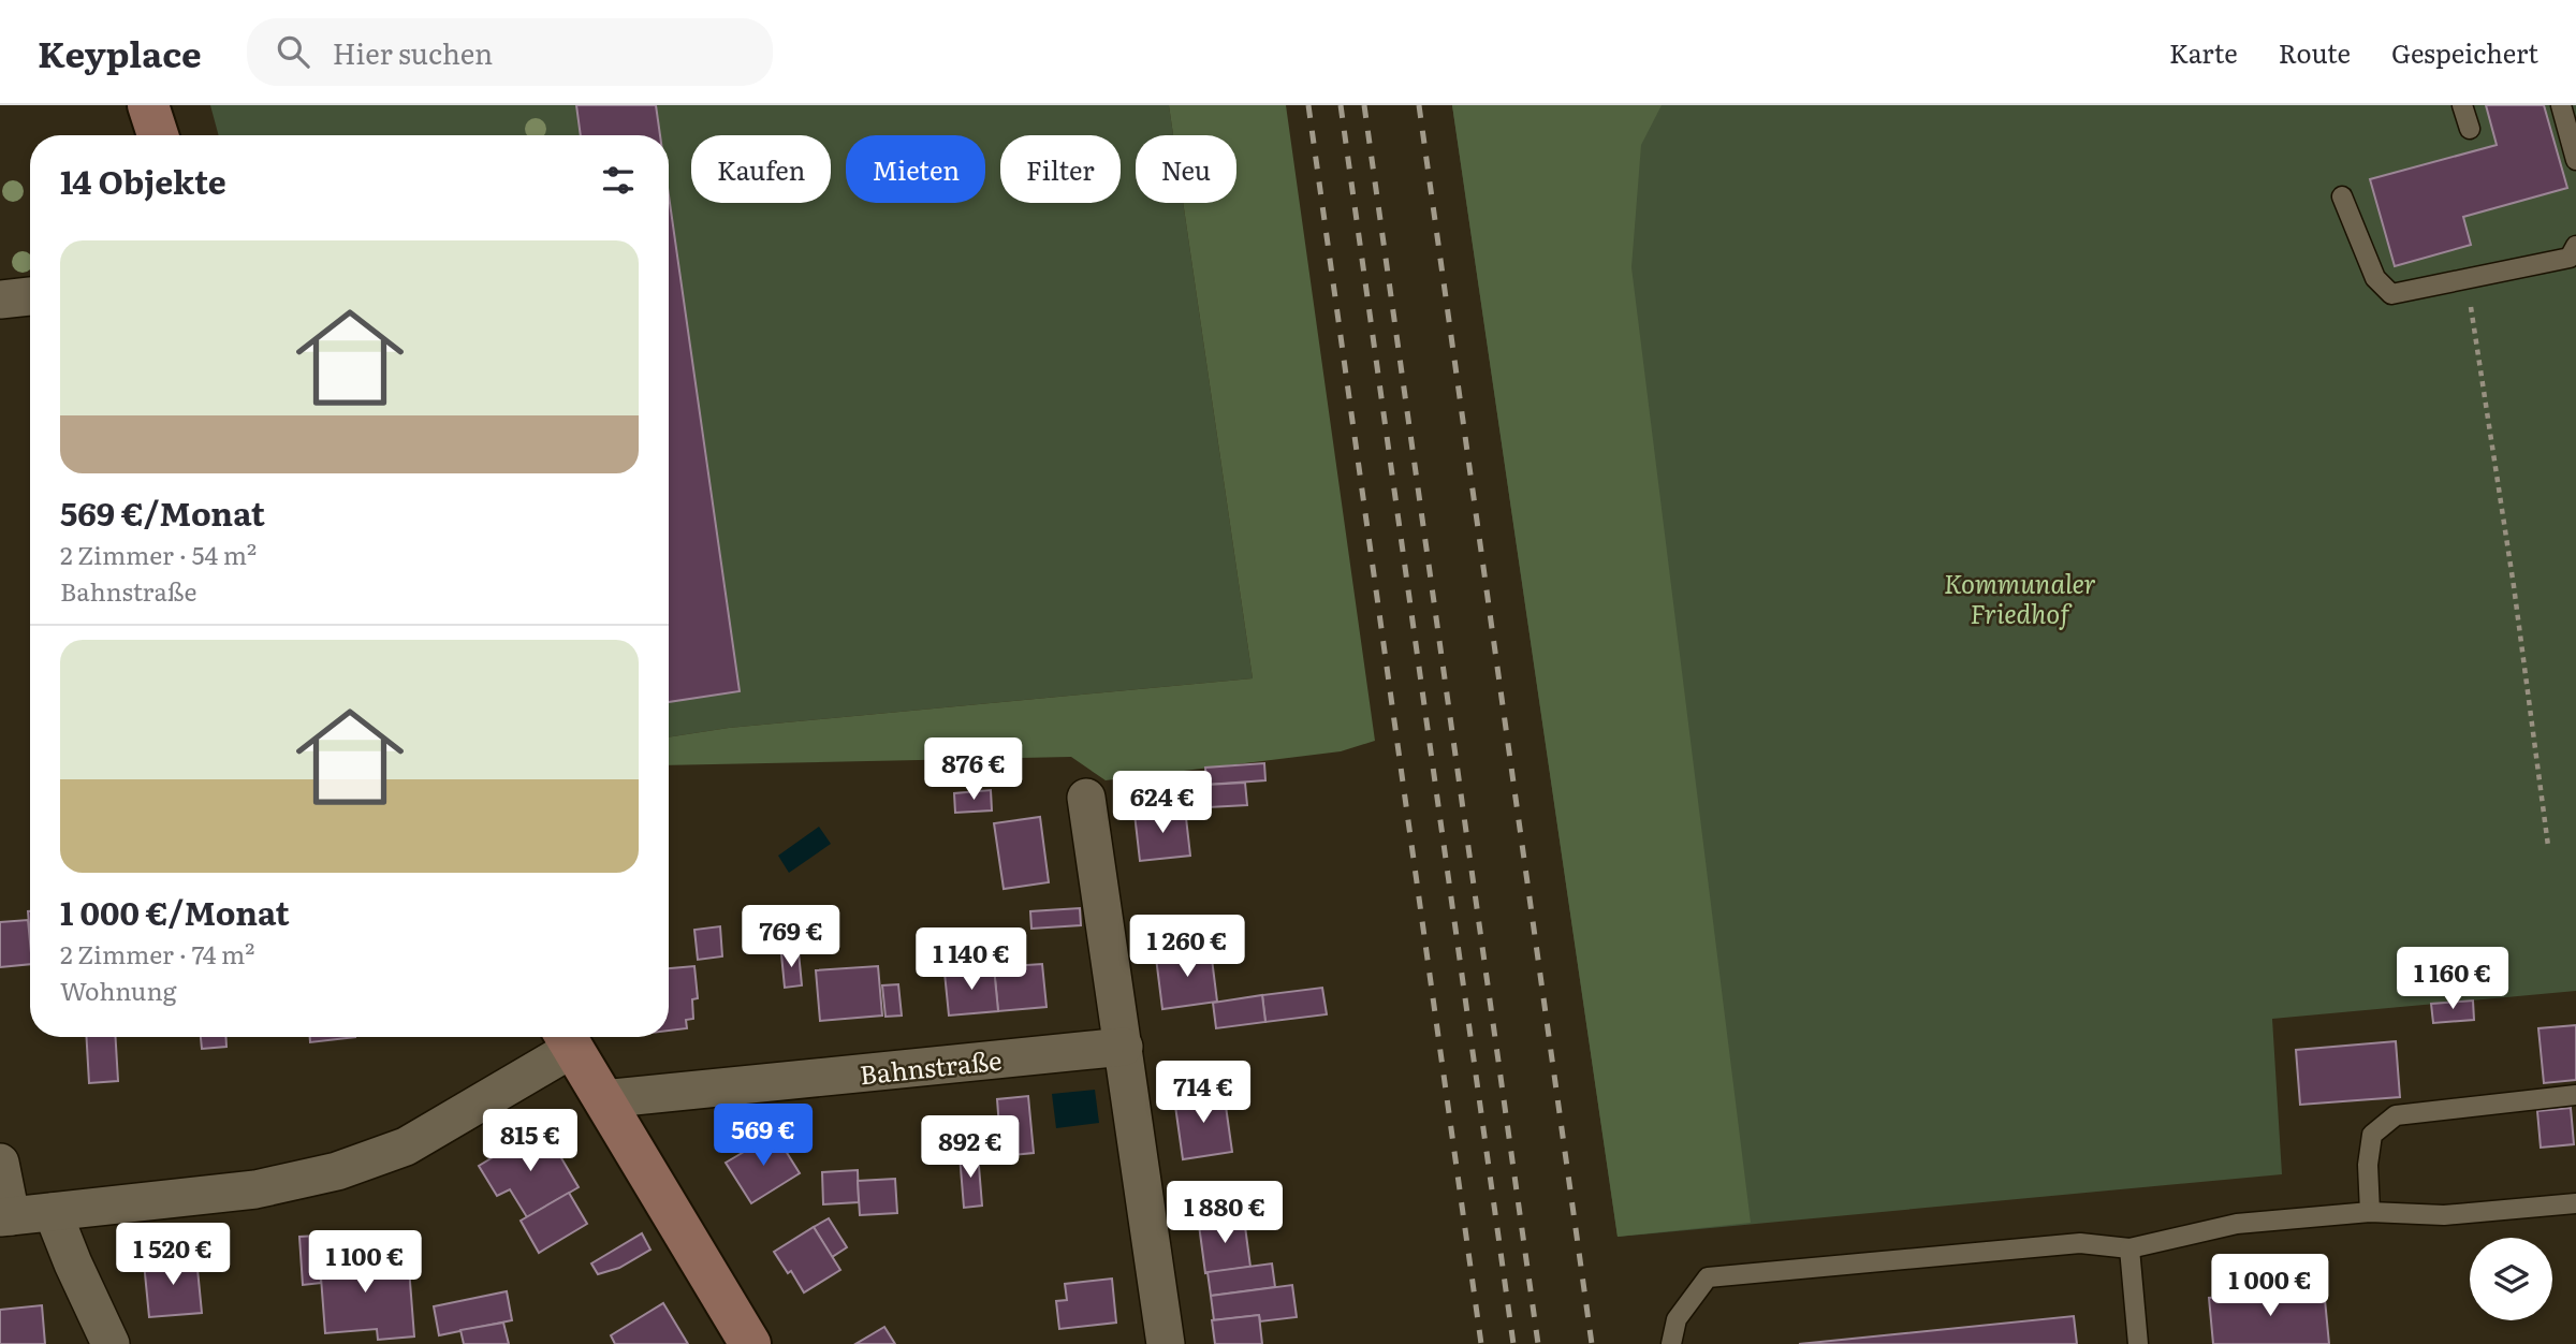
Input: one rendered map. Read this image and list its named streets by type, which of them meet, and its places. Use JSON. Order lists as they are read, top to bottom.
{
  "streets": {
    "street": ["Bahnstraße"]
  },
  "parks": ["Kommunaler Friedhof"],
  "page": {
    "header": "Keyplace",
    "search": "Hier suchen",
    "nav": ["Karte", "Route", "Gespeichert"],
    "chip": [
      "Kaufen",
      "Mieten",
      "Filter",
      "Neu"
    ],
    "heading": "14 Objekte",
    "list": [
      {
        "name": "569 €/Monat",
        "note": "2 Zimmer · 54 m² · Bahnstraße"
      },
      {
        "name": "1 000 €/Monat",
        "note": "2 Zimmer · 74 m² · Wohnung"
      }
    ],
    "price": [
      "876 €",
      "624 €",
      "769 €",
      "1 260 €",
      "1 140 €",
      "1 160 €",
      "714 €",
      "569 €",
      "815 €",
      "892 €",
      "1 880 €",
      "1 520 €",
      "1 100 €",
      "1 000 €"
    ]
  }
}
